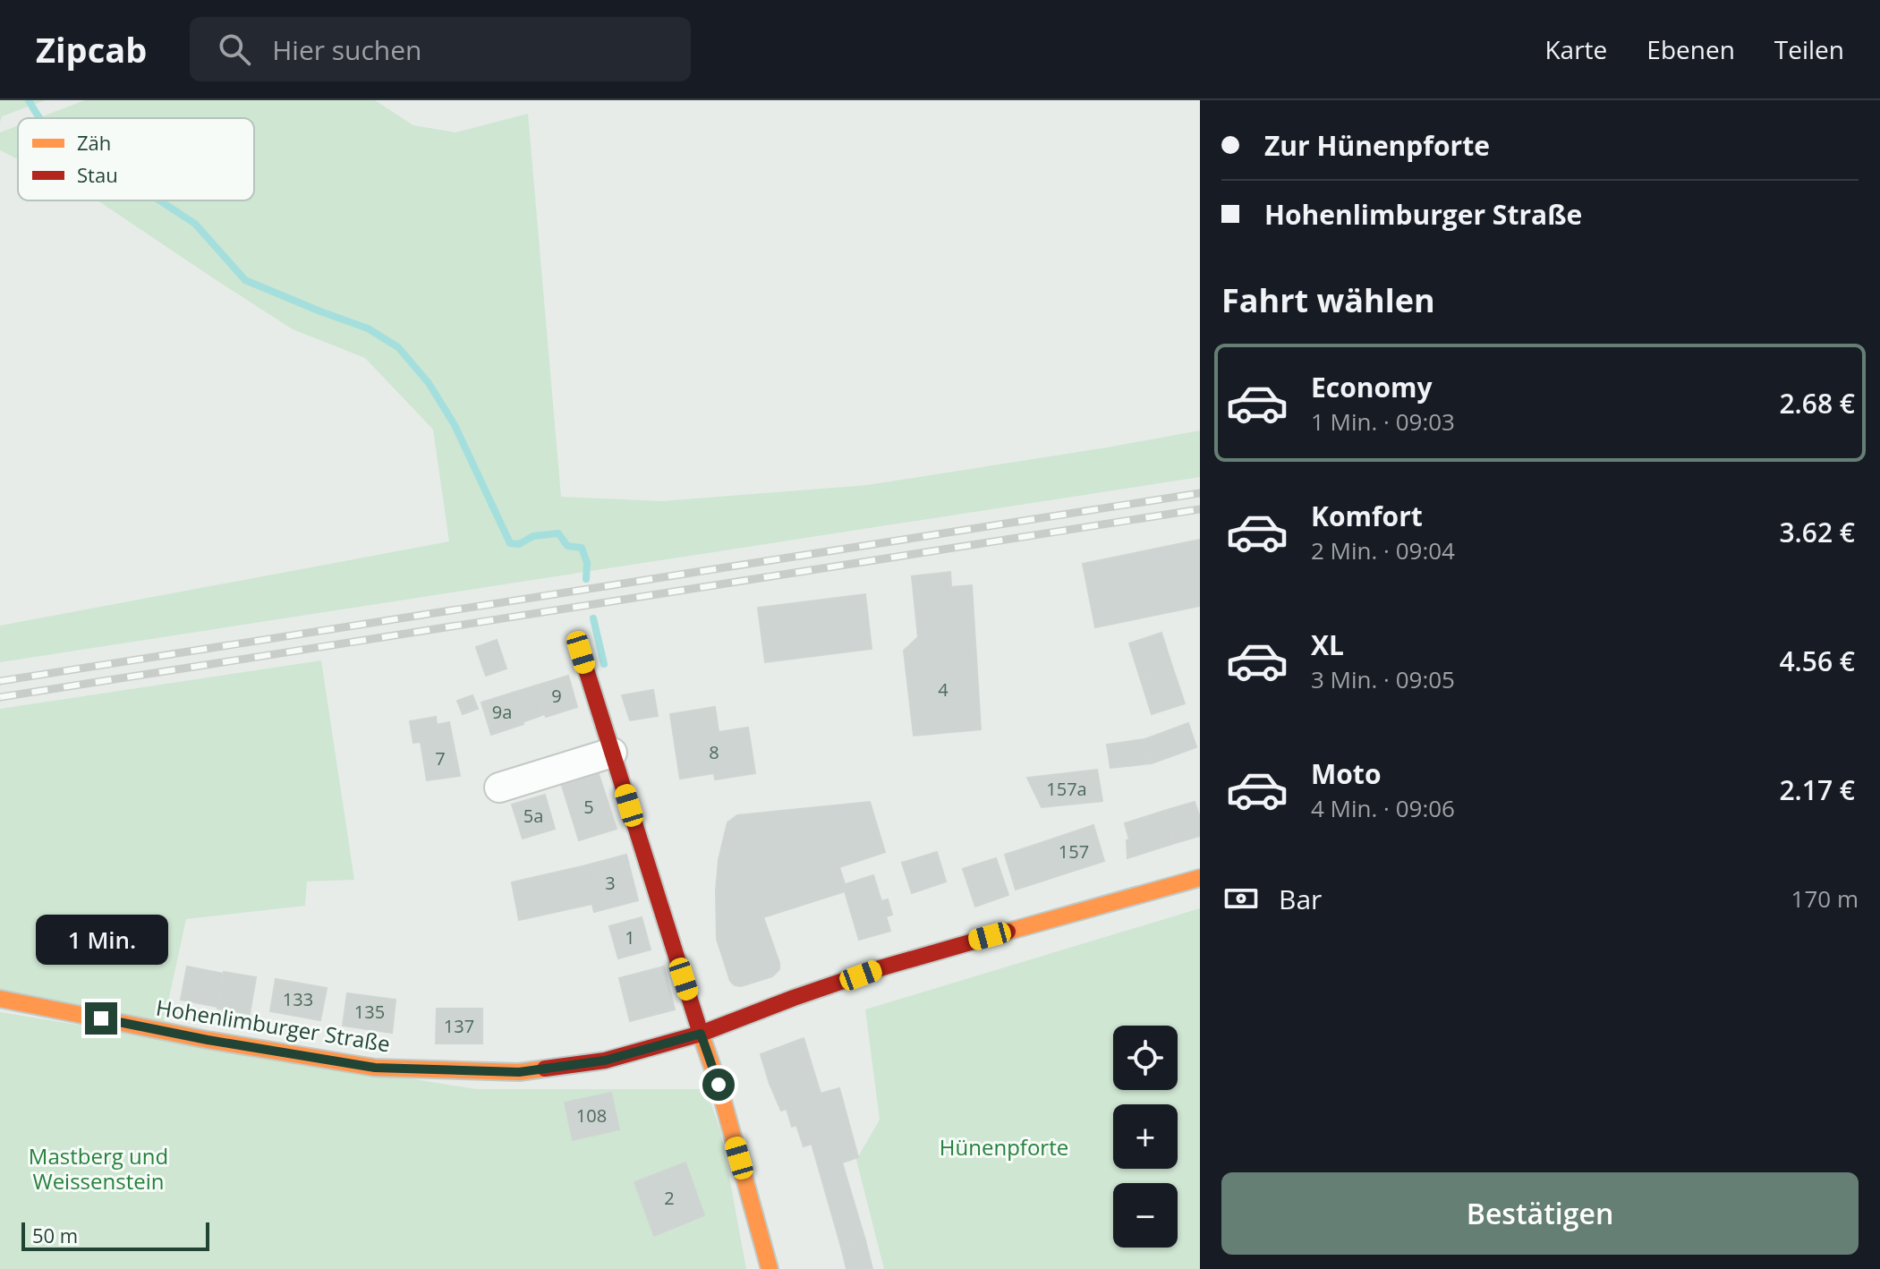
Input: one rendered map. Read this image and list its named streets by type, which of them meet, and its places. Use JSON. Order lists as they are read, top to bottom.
{
  "streets": {
    "main road": ["Hohenlimburger Straße"]
  },
  "parks": ["Hünenpforte", "Mastberg und Weissenstein"],
  "house_numbers": [
    "4",
    "9",
    "9a",
    "8",
    "7",
    "157a",
    "5",
    "5a",
    "157",
    "3",
    "1",
    "133",
    "135",
    "137",
    "108",
    "2"
  ],
  "legend": ["Zäh", "Stau"],
  "scale_bar": "50 m",
  "page": {
    "header": "Zipcab",
    "search": "Hier suchen",
    "nav": ["Karte", "Ebenen", "Teilen"],
    "banner": ["Zur Hünenpforte", "Hohenlimburger Straße"],
    "heading": "Fahrt wählen",
    "list": [
      {
        "name": "Economy",
        "note": "1 Min. · 09:03",
        "value": "2.68 €"
      },
      {
        "name": "Komfort",
        "note": "2 Min. · 09:04",
        "value": "3.62 €"
      },
      {
        "name": "XL",
        "note": "3 Min. · 09:05",
        "value": "4.56 €"
      },
      {
        "name": "Moto",
        "note": "4 Min. · 09:06",
        "value": "2.17 €"
      }
    ],
    "pay": ["Bar", "170 m"],
    "bubble": "1 Min.",
    "map_buttons": ["+", "−"],
    "buttons": "Bestätigen",
    "scale": "50 m"
  }
}
